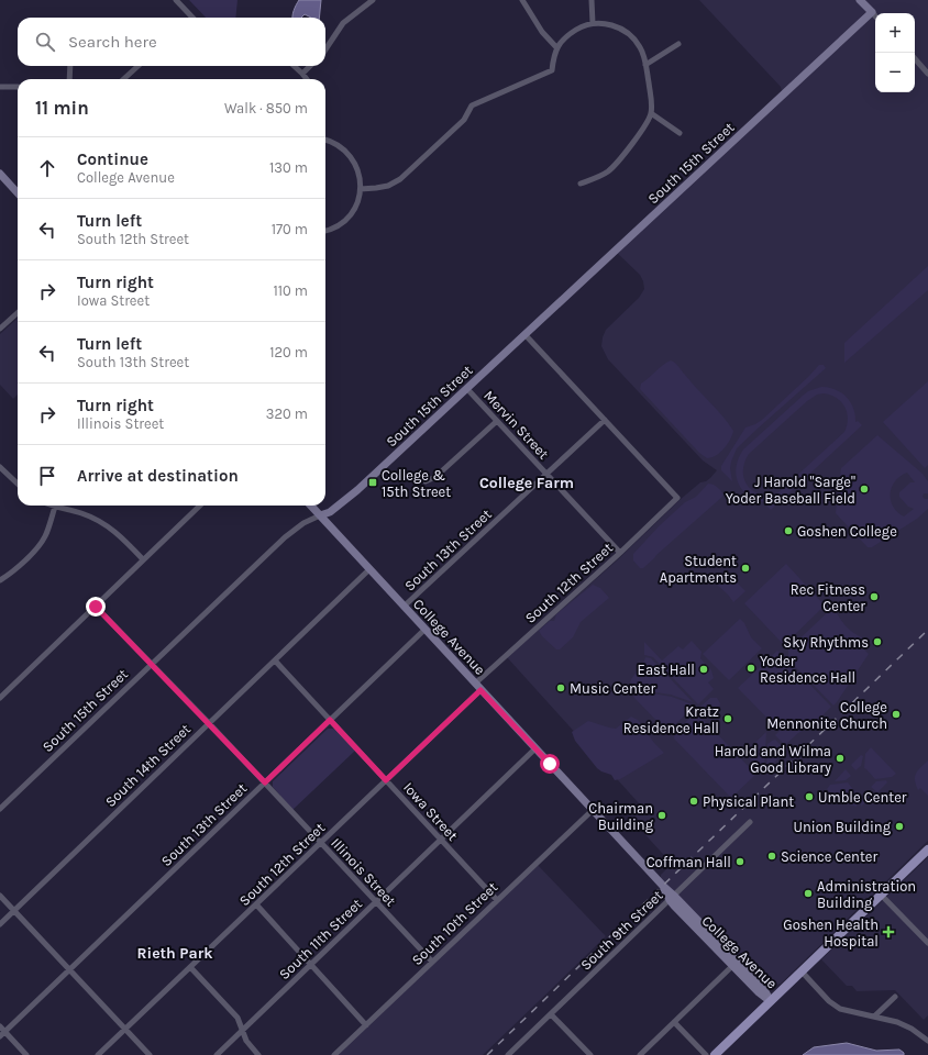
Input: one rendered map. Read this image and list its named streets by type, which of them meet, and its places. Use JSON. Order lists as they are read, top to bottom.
{
  "streets": {
    "main road": ["South 15th Street", "College Avenue"],
    "street": [
      "Mervin Street",
      "South 13th Street",
      "South 12th Street",
      "South 14th Street",
      "Iowa Street",
      "Illinois Street",
      "South 10th Street",
      "South 9th Street",
      "South 11th Street"
    ]
  },
  "crossings": [
    ["South 15th Street", "Mervin Street"],
    ["South 15th Street", "College Avenue"],
    ["South 15th Street", "Illinois Street"],
    ["Mervin Street", "South 13th Street"],
    ["Mervin Street", "South 12th Street"],
    ["South 13th Street", "South 12th Street"],
    ["South 13th Street", "College Avenue"],
    ["South 13th Street", "Iowa Street"],
    ["South 13th Street", "Illinois Street"],
    ["South 12th Street", "College Avenue"],
    ["South 12th Street", "Iowa Street"],
    ["South 12th Street", "Illinois Street"],
    ["College Avenue", "South 14th Street"],
    ["College Avenue", "South 10th Street"],
    ["College Avenue", "South 9th Street"],
    ["College Avenue", "South 11th Street"],
    ["South 14th Street", "Iowa Street"],
    ["South 14th Street", "Illinois Street"],
    ["Iowa Street", "South 10th Street"],
    ["Iowa Street", "South 11th Street"],
    ["Illinois Street", "South 10th Street"],
    ["Illinois Street", "South 11th Street"]
  ],
  "districts": ["College Farm", "Rieth Park"],
  "places": {
    "transit": ["College & 15th Street"],
    "other": [
      "J Harold \"Sarge\" Yoder Baseball Field",
      "Goshen College",
      "Student Apartments",
      "Rec Fitness Center",
      "Sky Rhythms",
      "Yoder Residence Hall",
      "East Hall",
      "Music Center",
      "College Mennonite Church",
      "Kratz Residence Hall",
      "Harold and Wilma Good Library",
      "Umble Center",
      "Physical Plant",
      "Chairman Building",
      "Union Building",
      "Science Center",
      "Coffman Hall",
      "Administration Building"
    ],
    "health": ["Goshen Health Hospital"]
  },
  "page": {
    "map_buttons": ["+", "−"],
    "search": "Search here",
    "heading": ["11 min", "Walk · 850 m"],
    "list": [
      ["Continue", "College Avenue", "130 m"],
      ["Turn left", "South 12th Street", "170 m"],
      ["Turn right", "Iowa Street", "110 m"],
      ["Turn left", "South 13th Street", "120 m"],
      ["Turn right", "Illinois Street", "320 m"],
      "Arrive at destination"
    ]
  }
}
